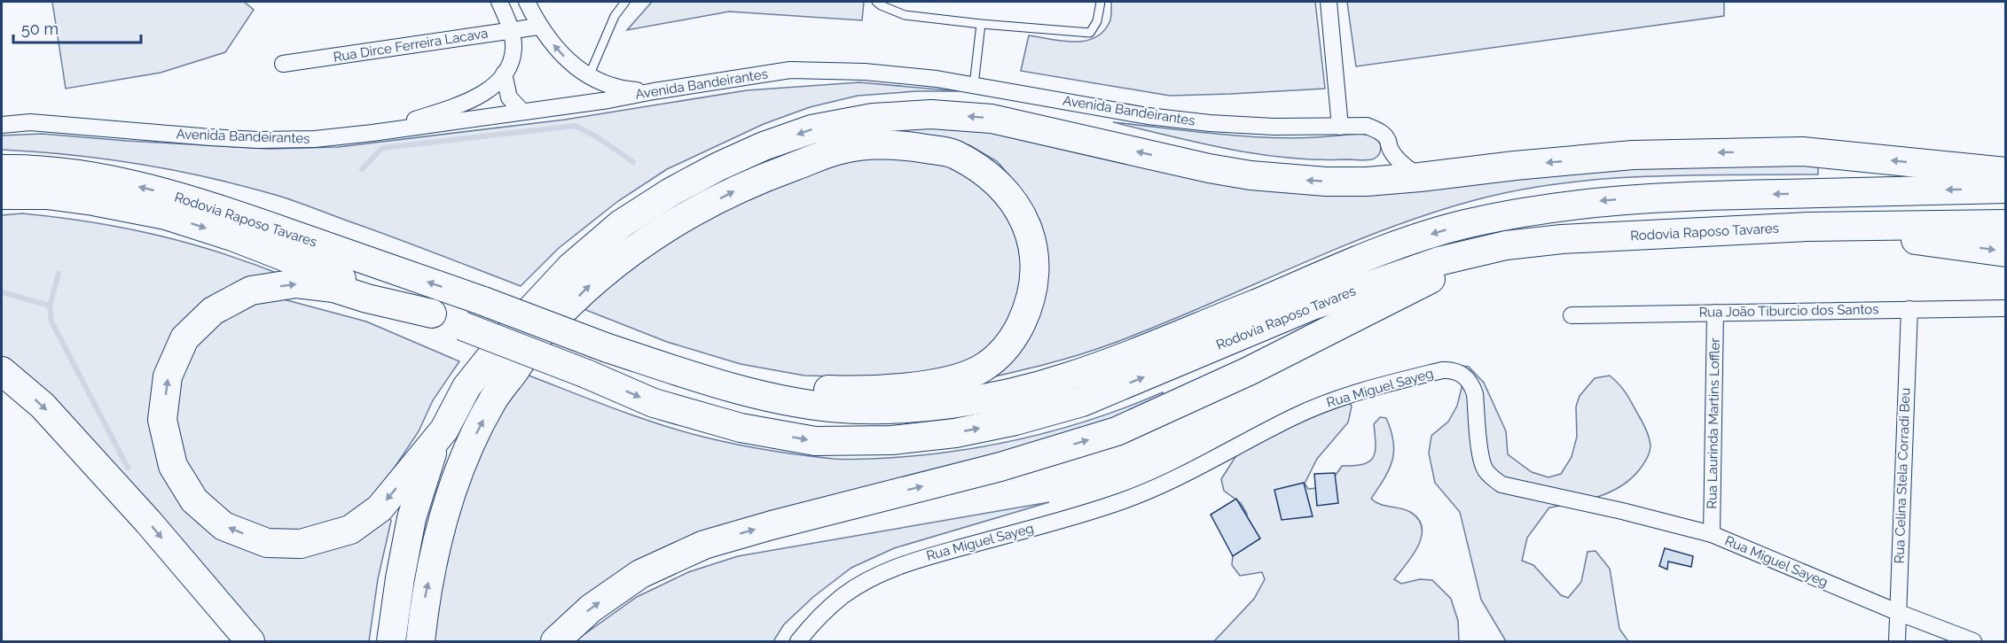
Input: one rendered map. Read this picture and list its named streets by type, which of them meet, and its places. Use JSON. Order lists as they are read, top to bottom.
{
  "streets": {
    "highway": ["Rodovia Raposo Tavares"],
    "street": [
      "Rua Dirce Ferreira Lacava",
      "Avenida Bandeirantes",
      "Rua João Tiburcio dos Santos",
      "Rua Miguel Sayeg",
      "Rua Laurinda Martins Loffler",
      "Rua Celina Stela Corradi Beu"
    ]
  },
  "crossings": [
    ["Rua João Tiburcio dos Santos", "Rua Laurinda Martins Loffler"],
    ["Rua João Tiburcio dos Santos", "Rua Celina Stela Corradi Beu"],
    ["Rua Miguel Sayeg", "Rua Laurinda Martins Loffler"],
    ["Rua Miguel Sayeg", "Rua Celina Stela Corradi Beu"]
  ],
  "scale_bar": "50 m"
}
